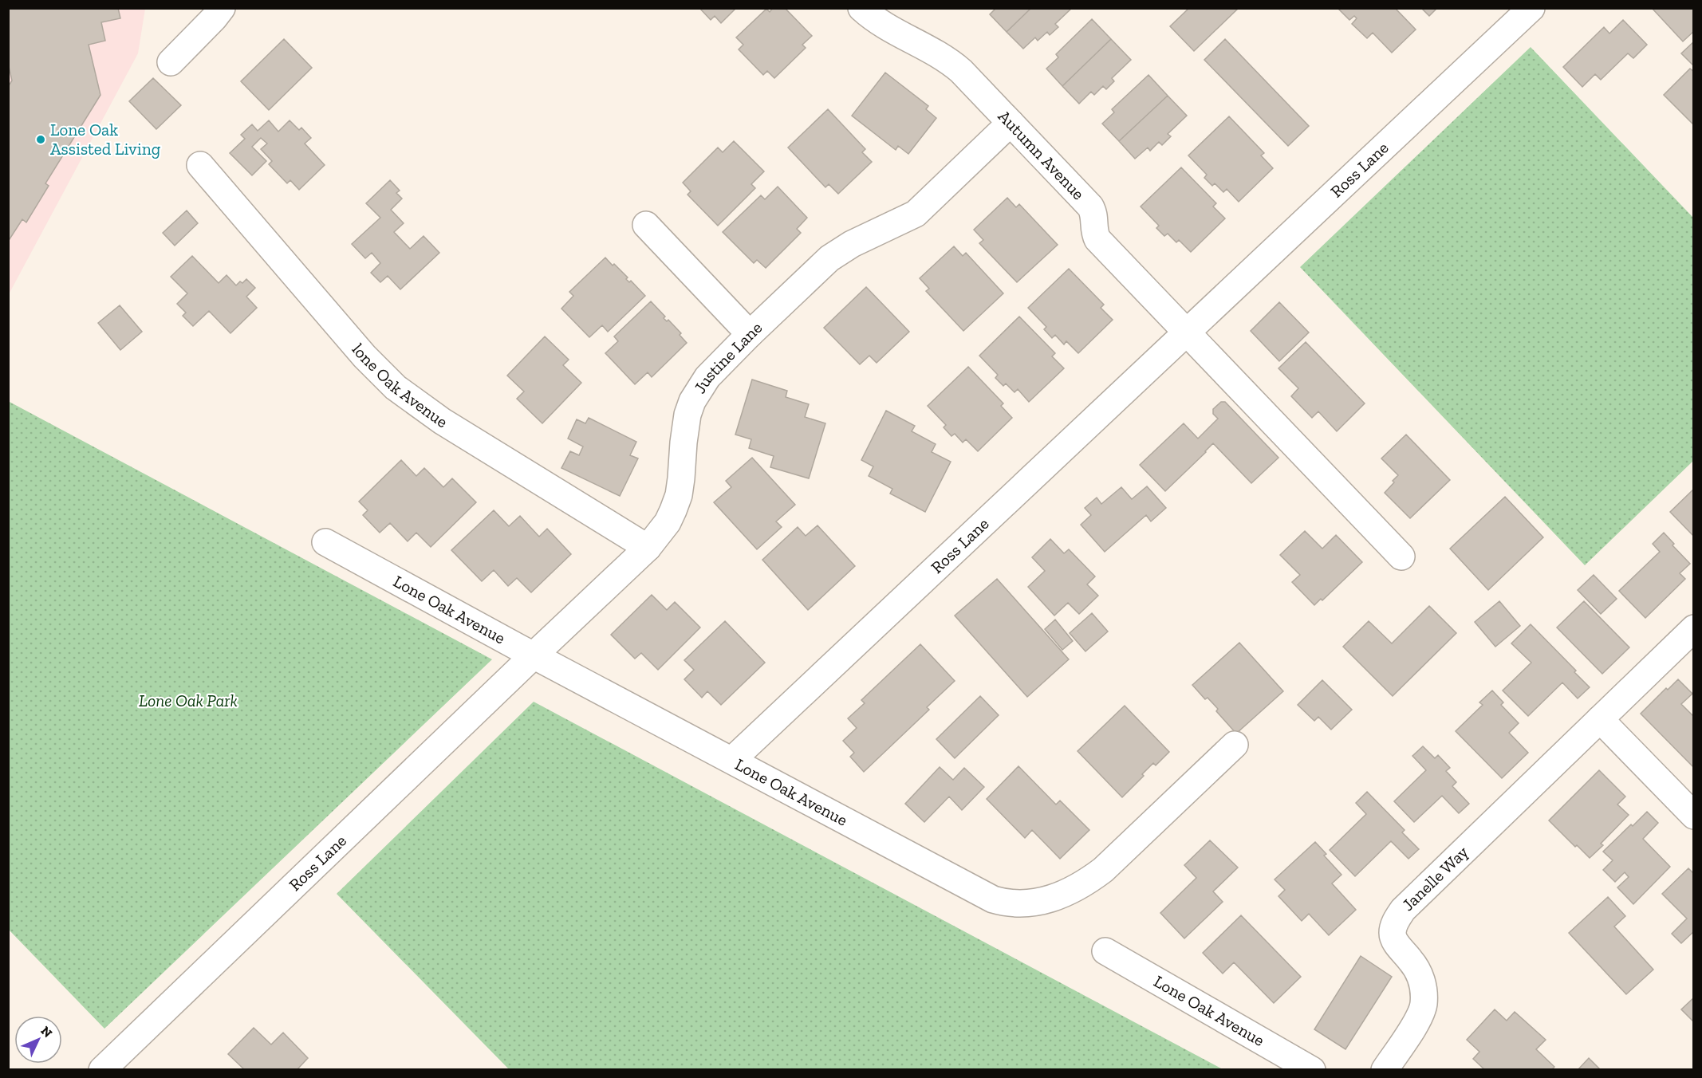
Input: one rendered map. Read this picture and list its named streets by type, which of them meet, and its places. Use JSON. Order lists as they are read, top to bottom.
{
  "streets": {
    "street": [
      "Autumn Avenue",
      "Ross Lane",
      "Justine Lane",
      "lone Oak Avenue",
      "Lone Oak Avenue",
      "Janelle Way"
    ]
  },
  "crossings": [
    ["Autumn Avenue", "Ross Lane"],
    ["Autumn Avenue", "Justine Lane"],
    ["Ross Lane", "Justine Lane"],
    ["Ross Lane", "Lone Oak Avenue"],
    ["Justine Lane", "lone Oak Avenue"],
    ["Justine Lane", "Lone Oak Avenue"]
  ],
  "parks": ["Lone Oak Park"],
  "places": ["Lone Oak Assisted Living"],
  "north": "top right"
}
